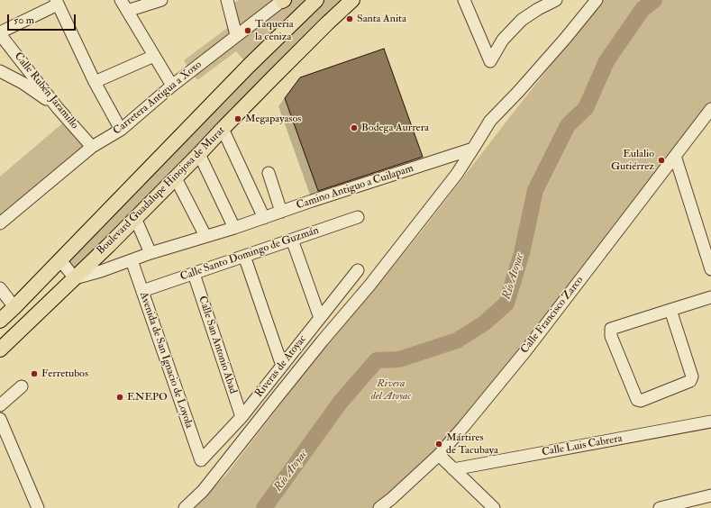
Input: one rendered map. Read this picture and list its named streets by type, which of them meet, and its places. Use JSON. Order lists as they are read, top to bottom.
{
  "streets": {
    "main road": ["Boulevard Guadalupe Hinojosa de Murat"],
    "street": [
      "Calle Rubén Jaramillo",
      "Carretera Antigua a Xoxo",
      "Camino Antiguo a Cuilapam",
      "Calle Santo Domingo de Guzmán",
      "Calle Francisco Zarco",
      "Calle San Antonio Abad",
      "Avenida de San Ignacio de Loyola",
      "Riveras de Atoyac",
      "Calle Luis Cabrera"
    ]
  },
  "crossings": [
    ["Calle Rubén Jaramillo", "Carretera Antigua a Xoxo"],
    ["Camino Antiguo a Cuilapam", "Boulevard Guadalupe Hinojosa de Murat"],
    ["Camino Antiguo a Cuilapam", "Avenida de San Ignacio de Loyola"],
    ["Calle Santo Domingo de Guzmán", "Calle San Antonio Abad"],
    ["Calle Santo Domingo de Guzmán", "Avenida de San Ignacio de Loyola"],
    ["Calle San Antonio Abad", "Riveras de Atoyac"],
    ["Avenida de San Ignacio de Loyola", "Riveras de Atoyac"]
  ],
  "water": ["Río Atoyac"],
  "parks": ["Rivera del Atoyac"],
  "places": [
    "Santa Anita",
    "Taqueria la ceniza",
    "Megapayasos",
    "Bodega Aurrera",
    "Eulalio Gutiérrez",
    "Ferretubos",
    "ENEPO",
    "Mártires de Tacubaya"
  ],
  "scale_bar": "50 m"
}
